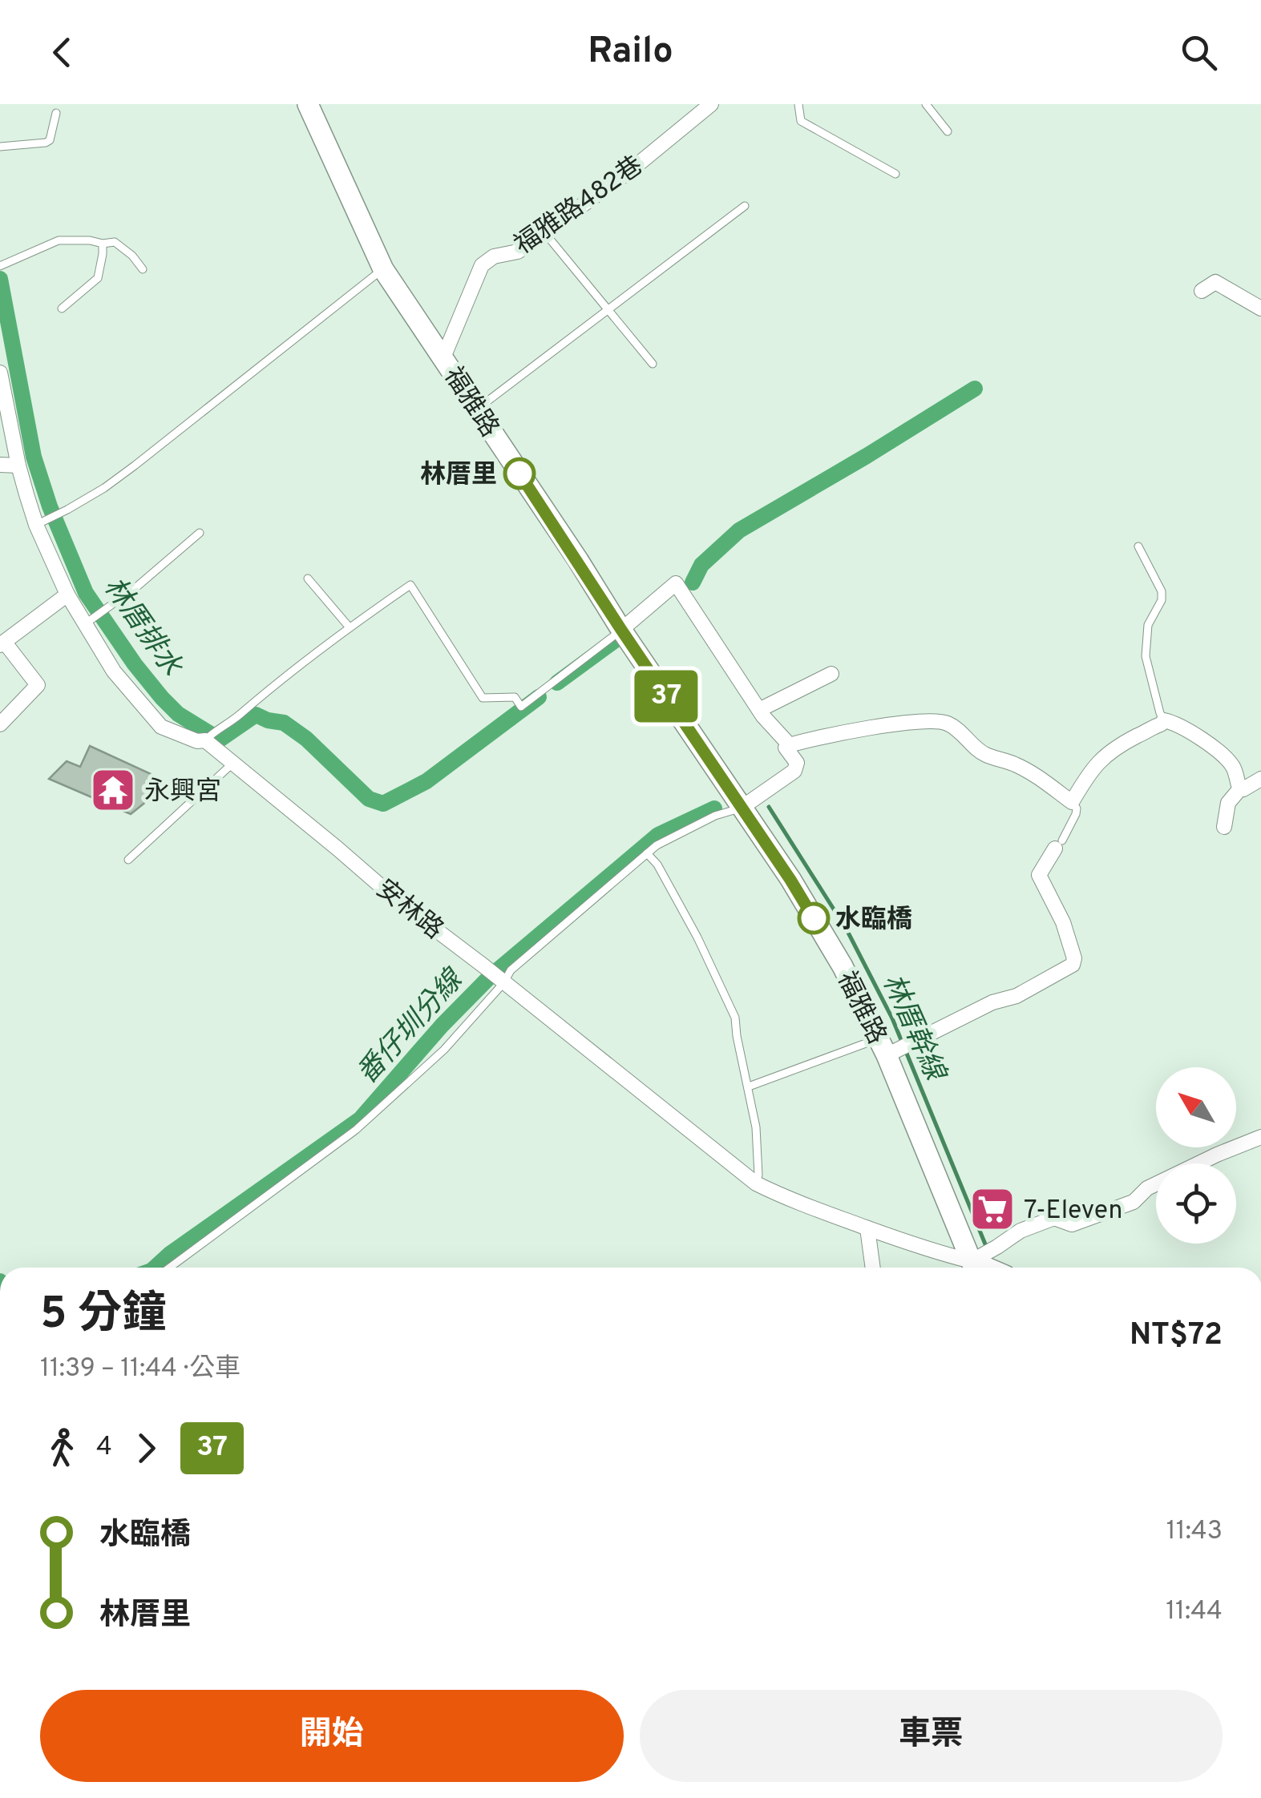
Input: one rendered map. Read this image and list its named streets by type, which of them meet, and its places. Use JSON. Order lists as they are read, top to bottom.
{
  "streets": {
    "main road": ["福雅路"],
    "street": ["福雅路482巷", "安林路"]
  },
  "crossings": [
    ["福雅路482巷", "福雅路"],
    ["福雅路", "安林路"]
  ],
  "water": ["林厝排水", "番仔圳分線", "林厝幹線"],
  "places": {
    "other": ["林厝里", "水臨橋"],
    "temple": ["永興宮"],
    "supermarket": ["7-Eleven"]
  },
  "lines": ["bus line 37"],
  "north": "top left",
  "page": {
    "header": "Railo",
    "on_map": "37",
    "heading": ["5 分鐘", "11:39 – 11:44 · 公車", "NT$72"],
    "legs": ["4", "37"],
    "list": [
      {
        "name": "水臨橋",
        "value": "11:43"
      },
      {
        "name": "林厝里",
        "value": "11:44"
      }
    ],
    "buttons": ["開始", "車票"]
  }
}
